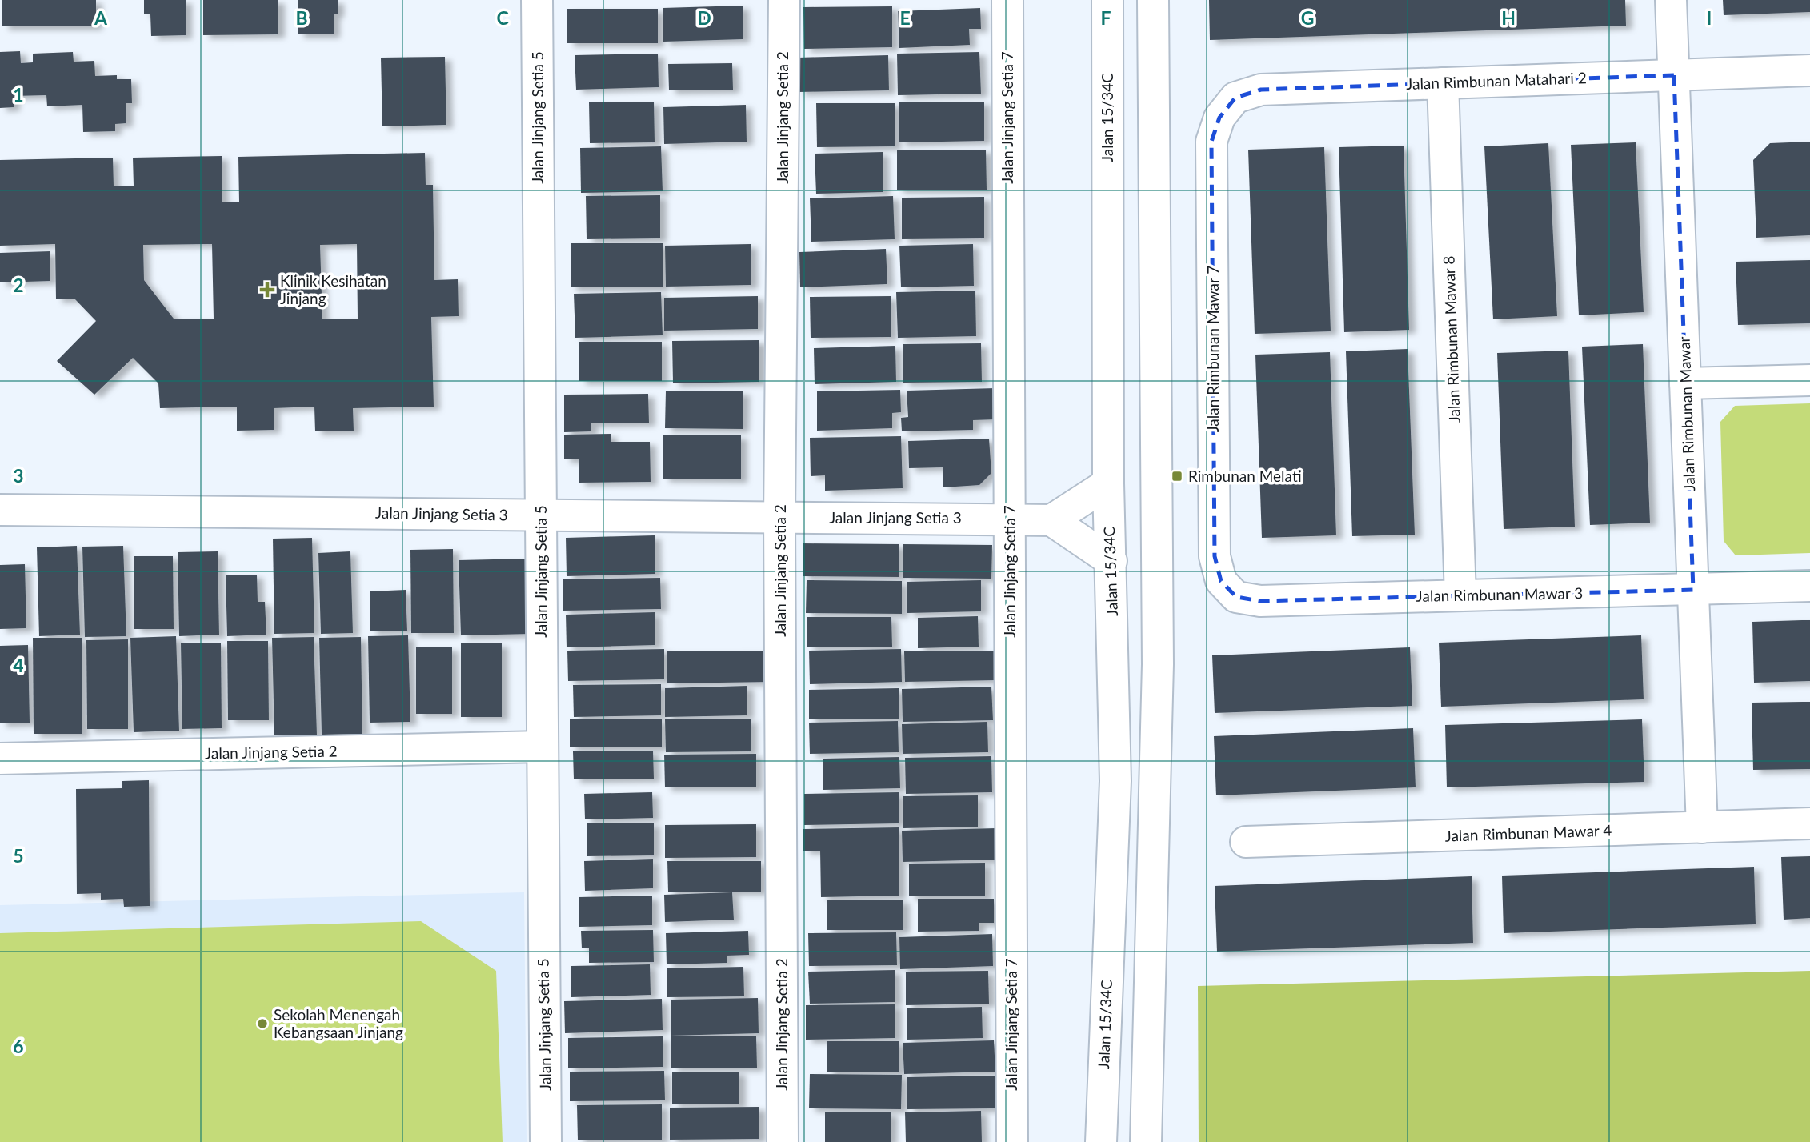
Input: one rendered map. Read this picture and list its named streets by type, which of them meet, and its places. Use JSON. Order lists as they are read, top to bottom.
{
  "streets": {
    "street": [
      "Jalan Rimbunan Matahari 2",
      "Jalan Jinjang Setia 5",
      "Jalan Jinjang Setia 2",
      "Jalan Jinjang Setia 7",
      "Jalan 15/34C",
      "Jalan Rimbunan Mawar 8",
      "Jalan Rimbunan Mawar 7",
      "Jalan Rimbunan Mawar",
      "Jalan Jinjang Setia 3",
      "Jalan Rimbunan Mawar 3",
      "Jalan Rimbunan Mawar 4"
    ]
  },
  "crossings": [
    ["Jalan Rimbunan Matahari 2", "Jalan Rimbunan Mawar 8"],
    ["Jalan Rimbunan Matahari 2", "Jalan Rimbunan Mawar 7"],
    ["Jalan Rimbunan Matahari 2", "Jalan Rimbunan Mawar"],
    ["Jalan Jinjang Setia 5", "Jalan Jinjang Setia 2"],
    ["Jalan Jinjang Setia 5", "Jalan Jinjang Setia 3"],
    ["Jalan Jinjang Setia 2", "Jalan Jinjang Setia 3"],
    ["Jalan Jinjang Setia 7", "Jalan Jinjang Setia 3"],
    ["Jalan Rimbunan Mawar 8", "Jalan Rimbunan Mawar 3"],
    ["Jalan Rimbunan Mawar 7", "Jalan Rimbunan Mawar 3"],
    ["Jalan Rimbunan Mawar", "Jalan Rimbunan Mawar 3"],
    ["Jalan Rimbunan Mawar", "Jalan Rimbunan Mawar 4"]
  ],
  "places": {
    "health": ["Klinik Kesihatan Jinjang"],
    "transit": ["Rimbunan Melati"],
    "other": ["Sekolah Menengah Kebangsaan Jinjang"]
  },
  "grid": {
    "columns": [
      "A",
      "B",
      "C",
      "D",
      "E",
      "F",
      "G",
      "H",
      "I"
    ],
    "rows": [
      "1",
      "2",
      "3",
      "4",
      "5",
      "6"
    ]
  }
}
